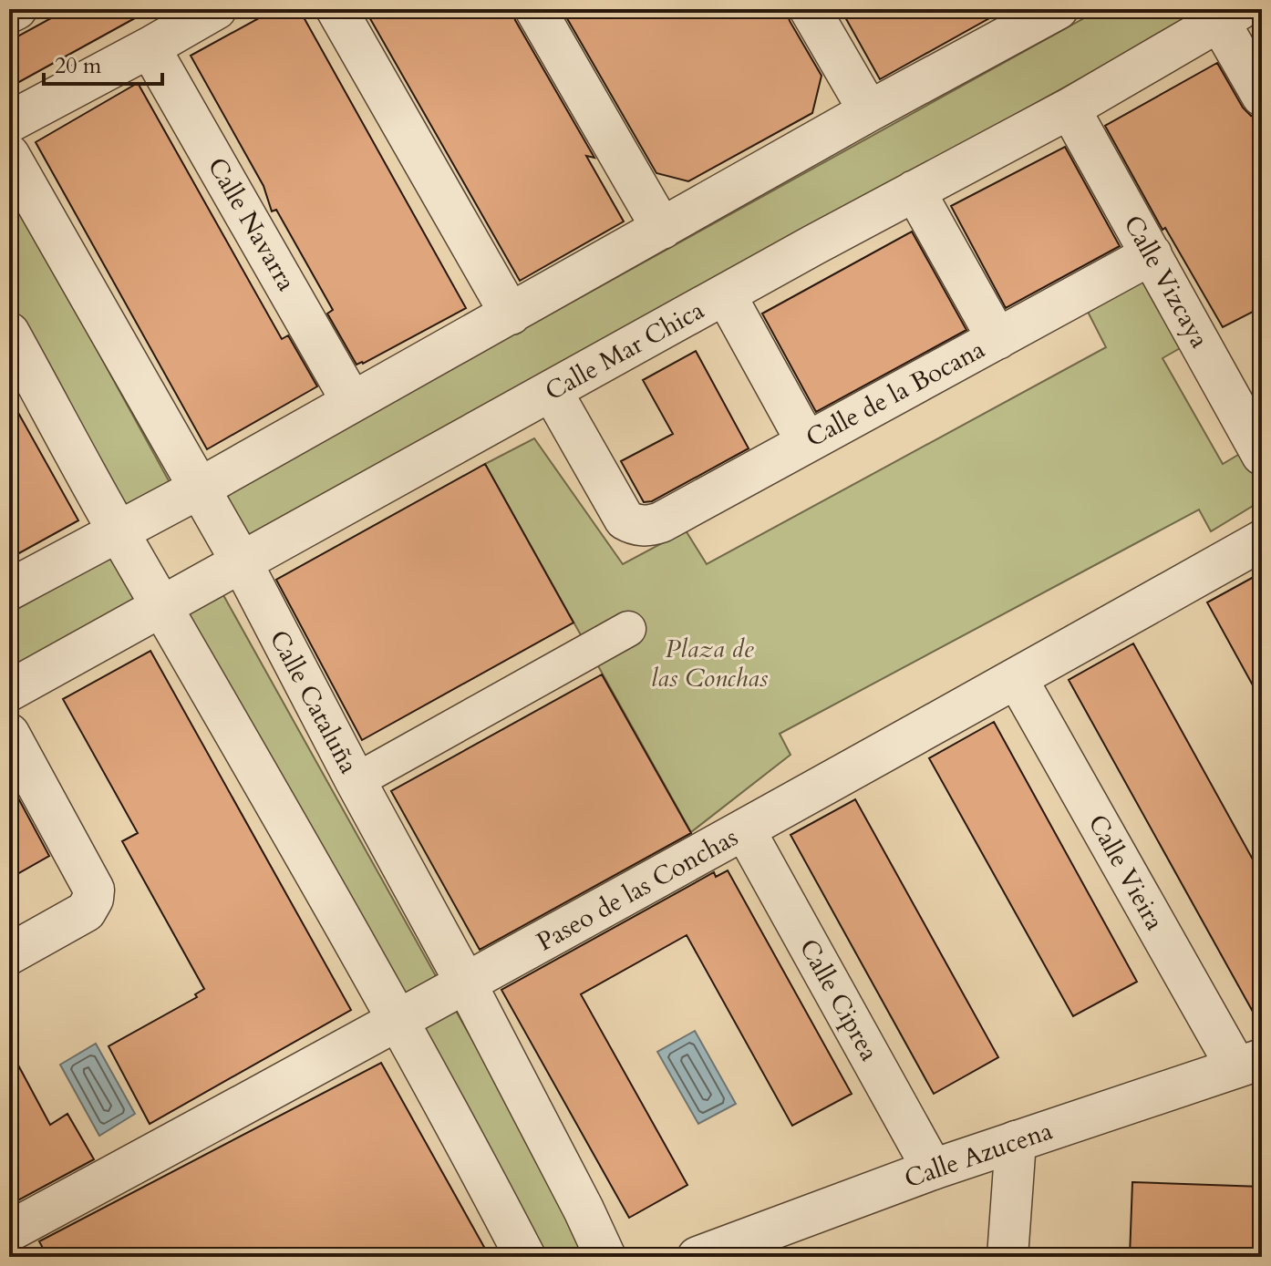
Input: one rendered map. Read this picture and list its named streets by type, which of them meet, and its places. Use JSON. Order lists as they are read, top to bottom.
{
  "streets": {
    "street": [
      "Calle Navarra",
      "Calle Vizcaya",
      "Calle Mar Chica",
      "Calle de la Bocana",
      "Calle Cataluña",
      "Calle Vieira",
      "Paseo de las Conchas",
      "Calle Ciprea",
      "Calle Azucena"
    ]
  },
  "crossings": [
    ["Calle Vizcaya", "Calle Mar Chica"],
    ["Calle Vizcaya", "Calle de la Bocana"],
    ["Calle Mar Chica", "Calle de la Bocana"],
    ["Calle Mar Chica", "Calle Cataluña"],
    ["Calle Cataluña", "Paseo de las Conchas"],
    ["Calle Vieira", "Paseo de las Conchas"],
    ["Calle Vieira", "Calle Azucena"],
    ["Paseo de las Conchas", "Calle Ciprea"],
    ["Calle Ciprea", "Calle Azucena"]
  ],
  "parks": ["Plaza de las Conchas"],
  "scale_bar": "20 m"
}
